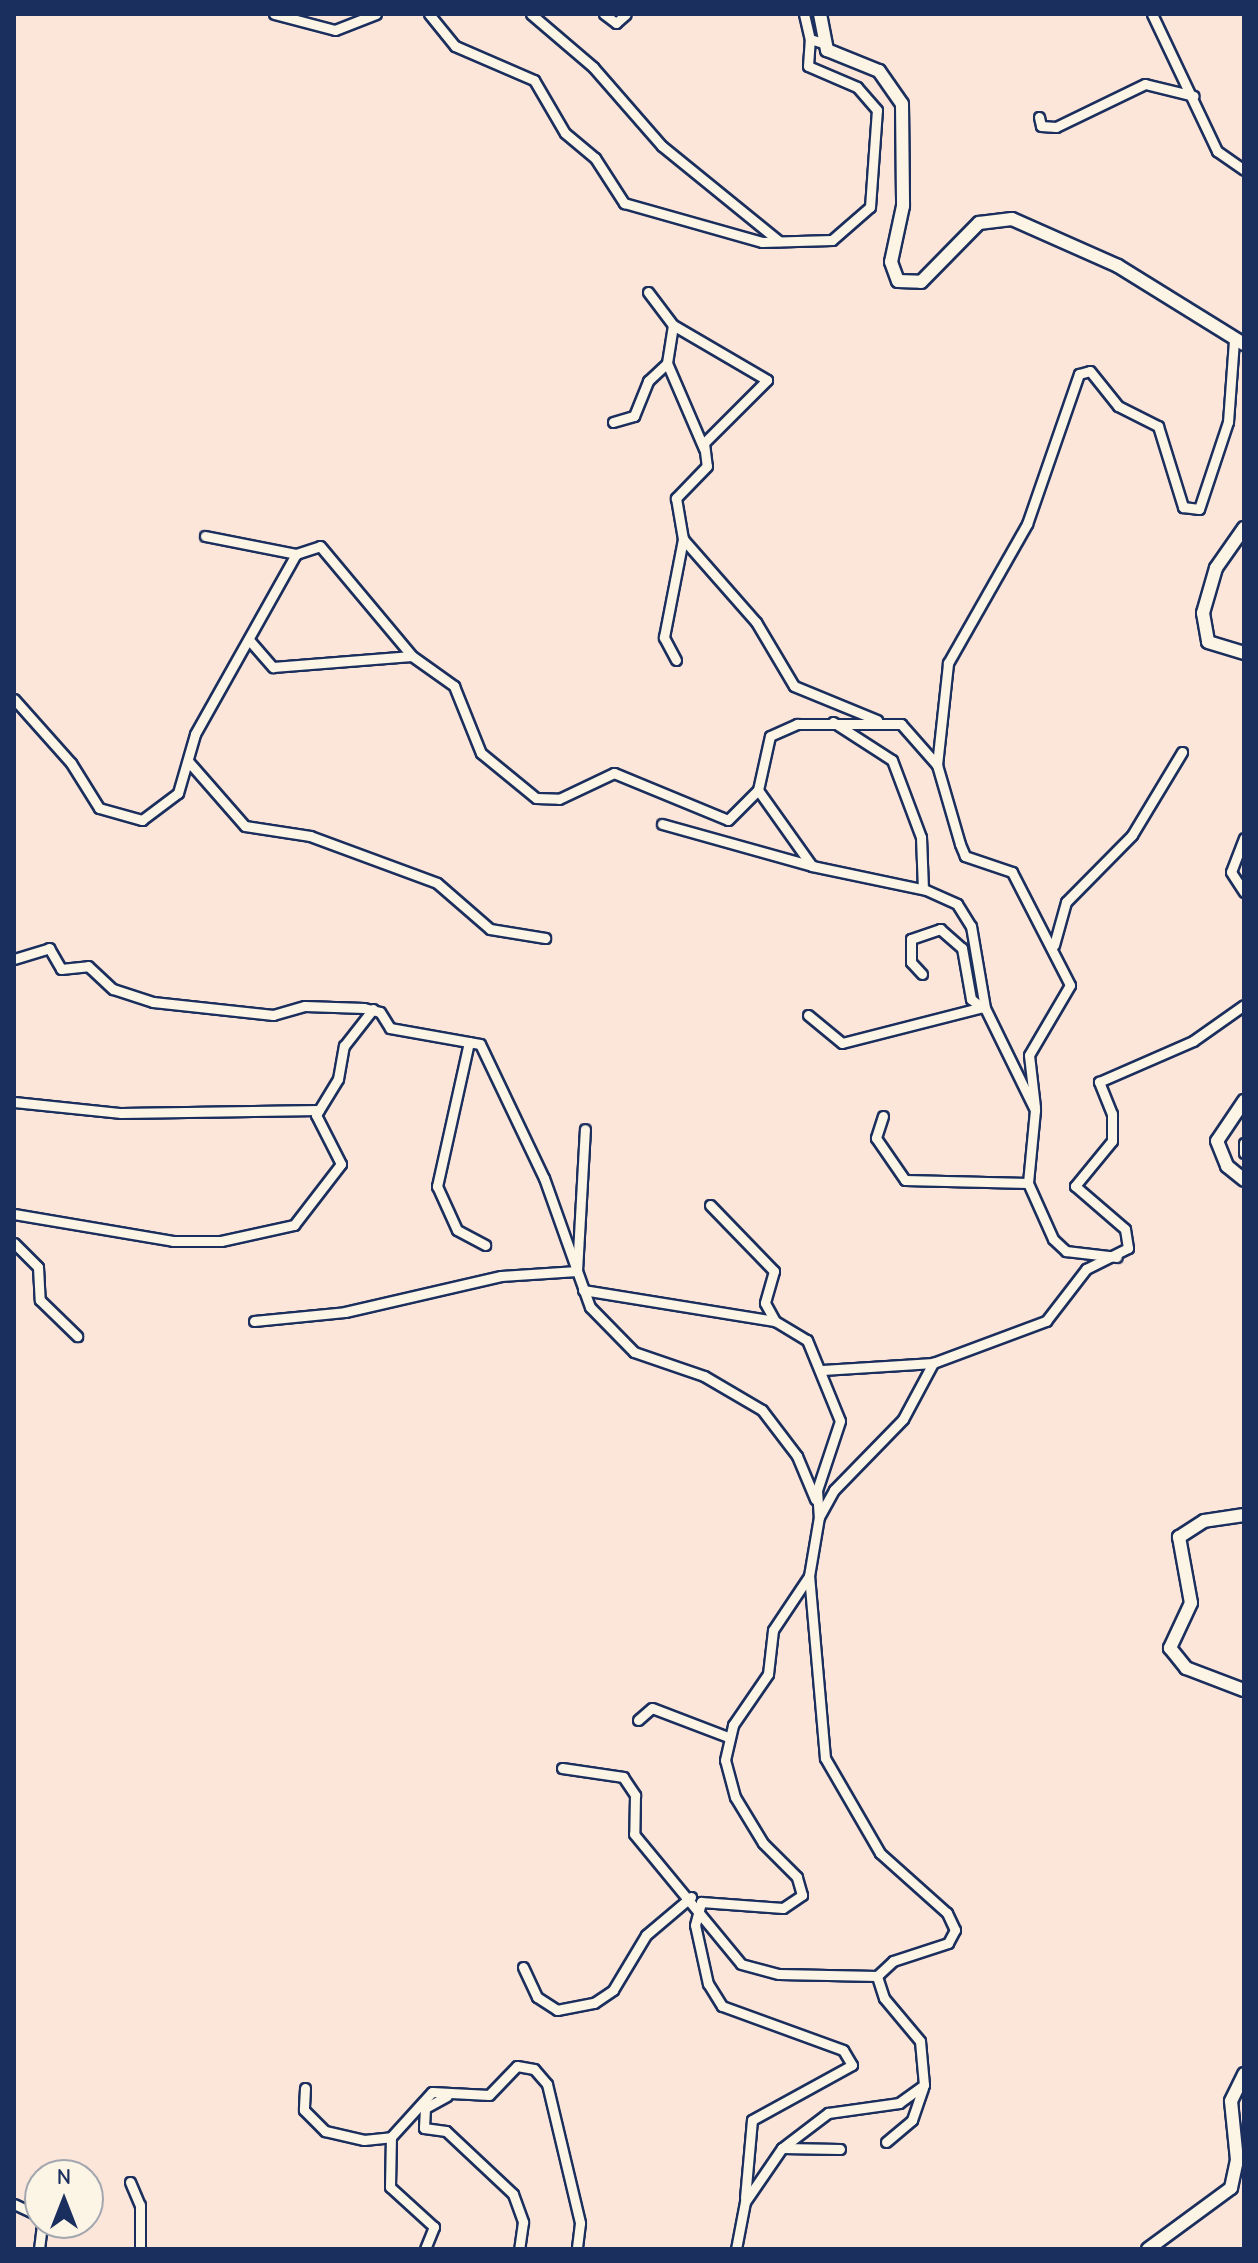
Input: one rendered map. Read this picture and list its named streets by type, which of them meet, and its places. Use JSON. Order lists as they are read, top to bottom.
{
  "north": "top"
}
